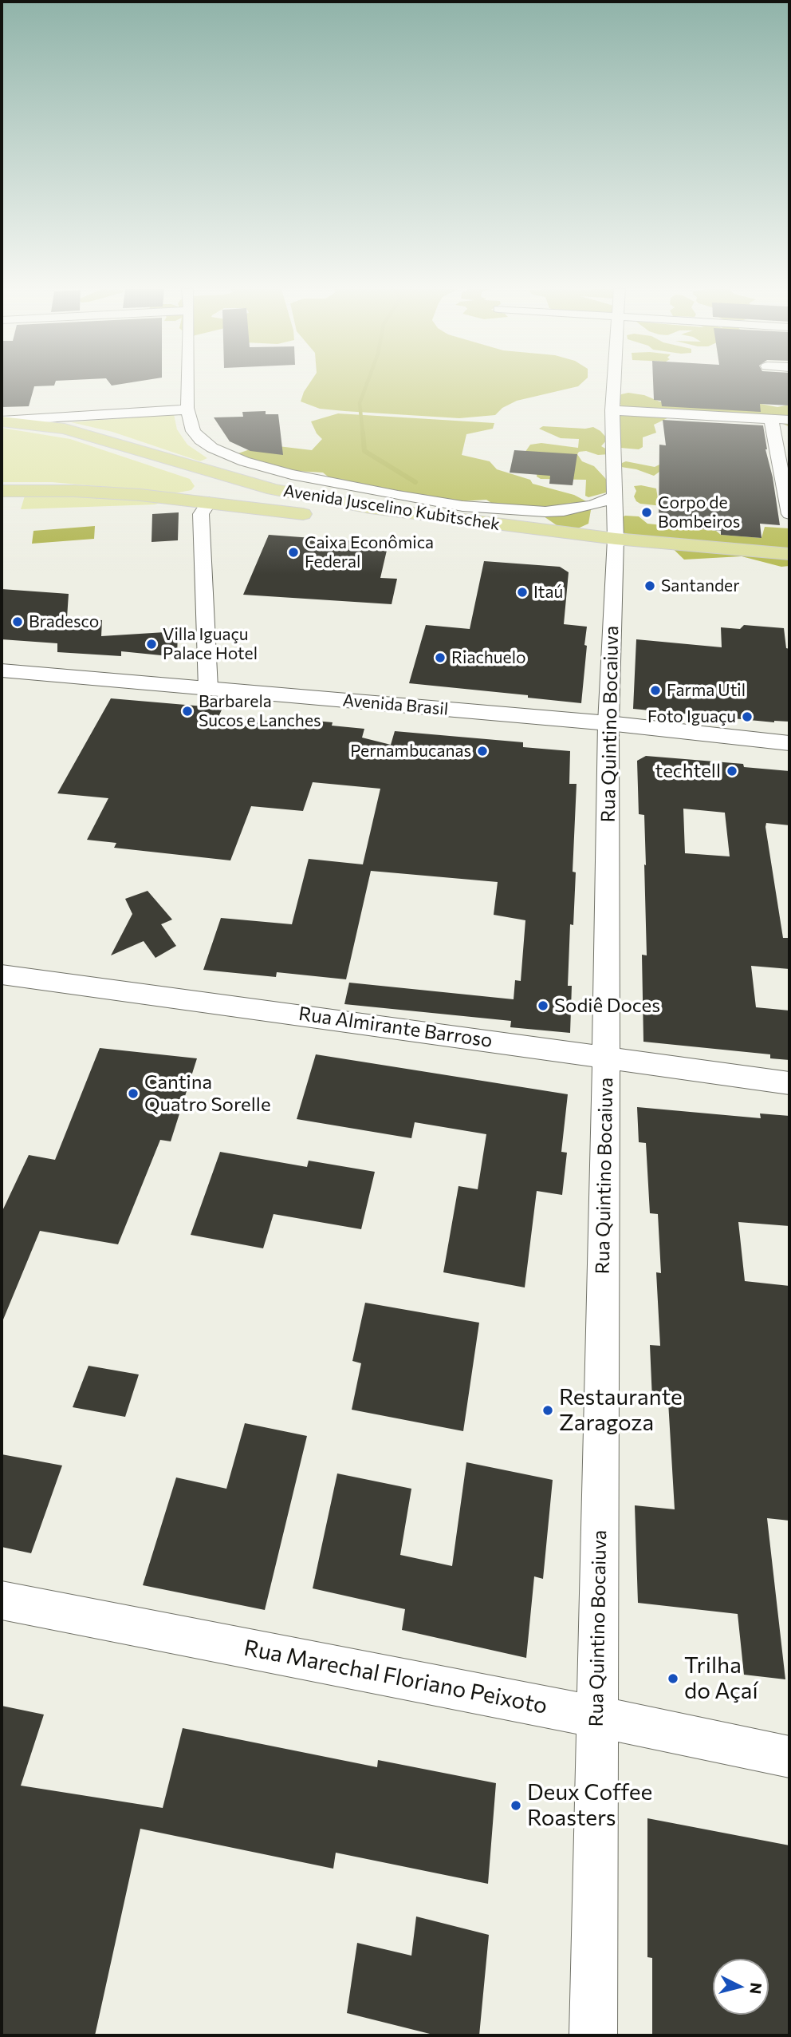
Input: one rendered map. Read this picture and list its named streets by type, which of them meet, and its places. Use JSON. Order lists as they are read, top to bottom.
{
  "streets": {
    "main road": ["Avenida Juscelino Kubitschek"],
    "street": [
      "Avenida Brasil",
      "Rua Quintino Bocaiuva",
      "Rua Almirante Barroso",
      "Rua Marechal Floriano Peixoto"
    ]
  },
  "crossings": [
    ["Avenida Juscelino Kubitschek", "Rua Quintino Bocaiuva"],
    ["Avenida Brasil", "Rua Quintino Bocaiuva"],
    ["Rua Quintino Bocaiuva", "Rua Almirante Barroso"],
    ["Rua Quintino Bocaiuva", "Rua Marechal Floriano Peixoto"]
  ],
  "places": [
    "Corpo de Bombeiros",
    "Caixa Econômica Federal",
    "Santander",
    "Itaú",
    "Bradesco",
    "Villa Iguaçu Palace Hotel",
    "Riachuelo",
    "Farma Util",
    "Barbarela Sucos e Lanches",
    "Foto Iguaçu",
    "Pernambucanas",
    "techtell",
    "Sodiê Doces",
    "Cantina Quatro Sorelle",
    "Restaurante Zaragoza",
    "Trilha do Açaí",
    "Deux Coffee Roasters"
  ],
  "north": "right"
}
